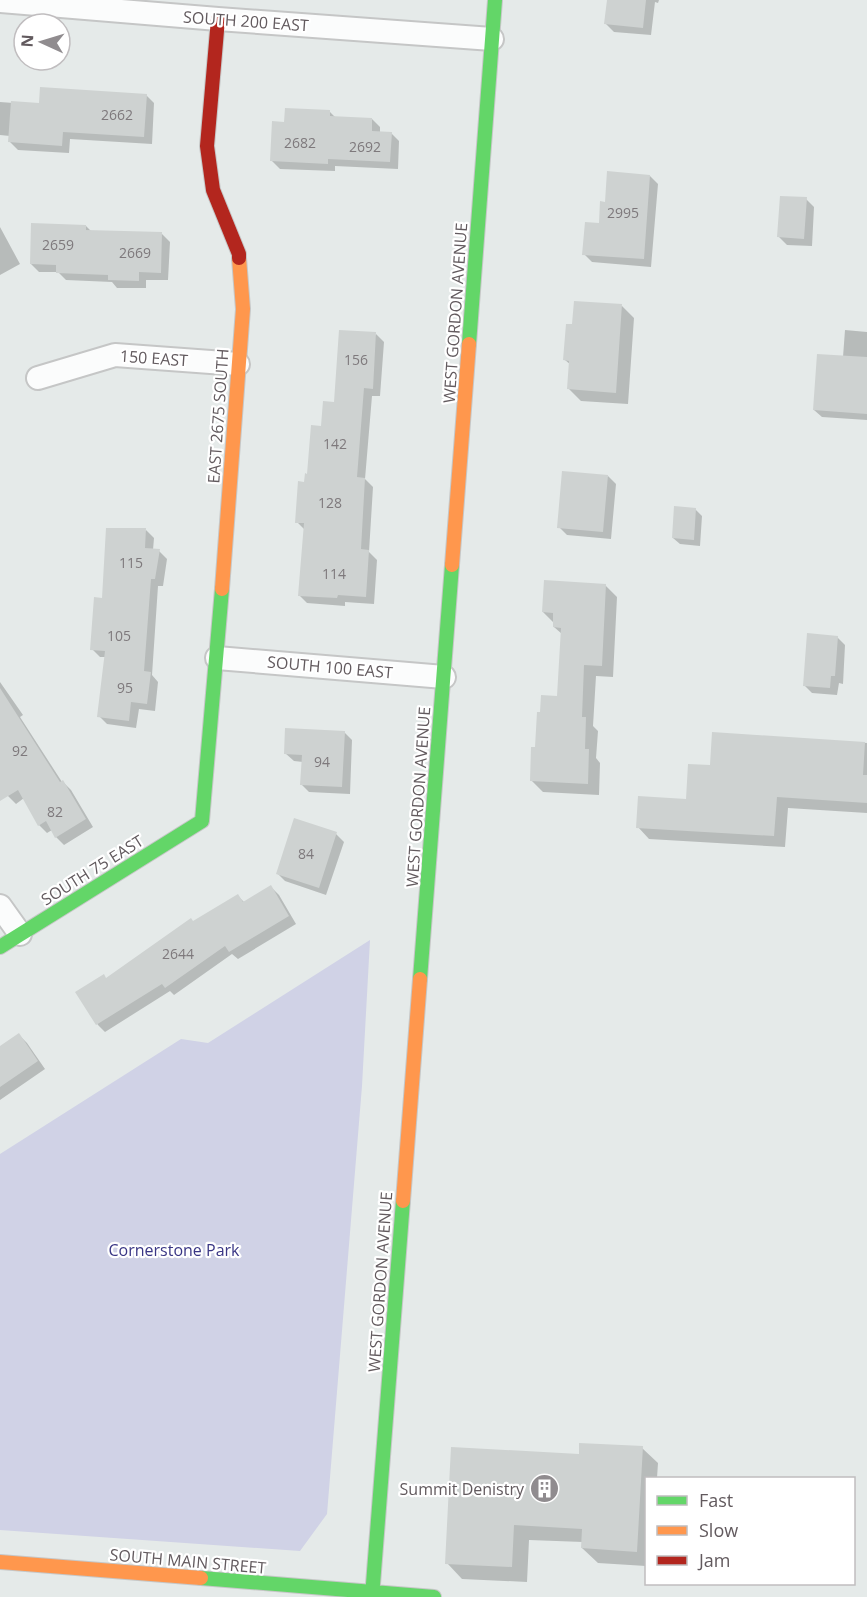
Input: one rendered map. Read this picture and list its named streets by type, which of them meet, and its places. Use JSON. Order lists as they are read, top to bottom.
{
  "streets": {
    "main road": [
      "WEST GORDON AVENUE",
      "EAST 2675 SOUTH",
      "SOUTH 75 EAST",
      "SOUTH MAIN STREET"
    ],
    "street": ["SOUTH 200 EAST", "150 EAST", "SOUTH 100 EAST"]
  },
  "crossings": [
    ["SOUTH 200 EAST", "WEST GORDON AVENUE"],
    ["SOUTH 200 EAST", "EAST 2675 SOUTH"],
    ["WEST GORDON AVENUE", "SOUTH 100 EAST"],
    ["WEST GORDON AVENUE", "SOUTH MAIN STREET"],
    ["150 EAST", "EAST 2675 SOUTH"],
    ["EAST 2675 SOUTH", "SOUTH 100 EAST"],
    ["EAST 2675 SOUTH", "SOUTH 75 EAST"]
  ],
  "parks": ["Cornerstone Park"],
  "places": {
    "building": ["Summit Denistry"]
  },
  "house_numbers": [
    "2662",
    "2682",
    "2692",
    "2995",
    "2659",
    "2669",
    "156",
    "142",
    "128",
    "115",
    "114",
    "105",
    "95",
    "92",
    "94",
    "82",
    "84",
    "2644"
  ],
  "legend": ["Fast", "Slow", "Jam"],
  "north": "left"
}
